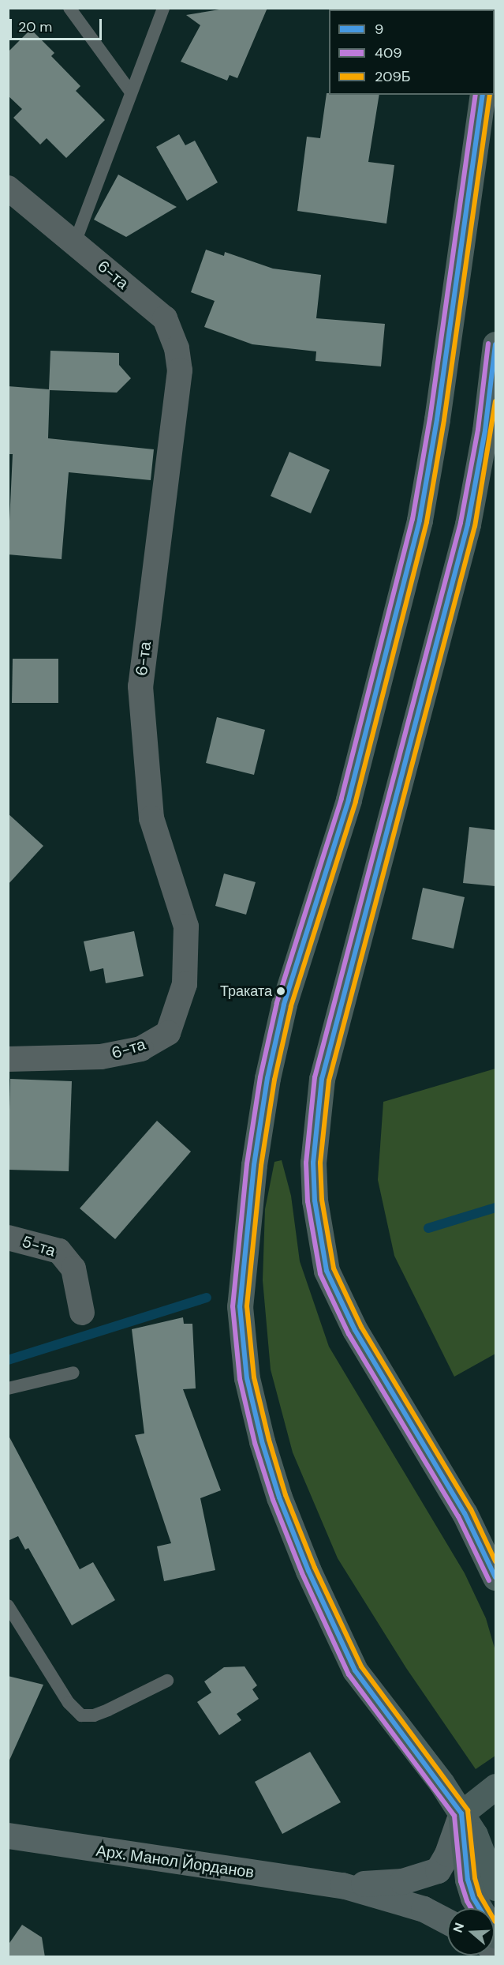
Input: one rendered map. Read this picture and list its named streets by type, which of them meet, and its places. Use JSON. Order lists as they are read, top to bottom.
{
  "streets": {
    "street": ["6-та", "5-та", "Арх. Манол Йорданов"]
  },
  "places": ["Траката"],
  "lines": ["transit line 9", "transit line 409", "transit line 209Б"],
  "legend": ["9", "409", "209Б"],
  "scale_bar": "20 m",
  "north": "left"
}
